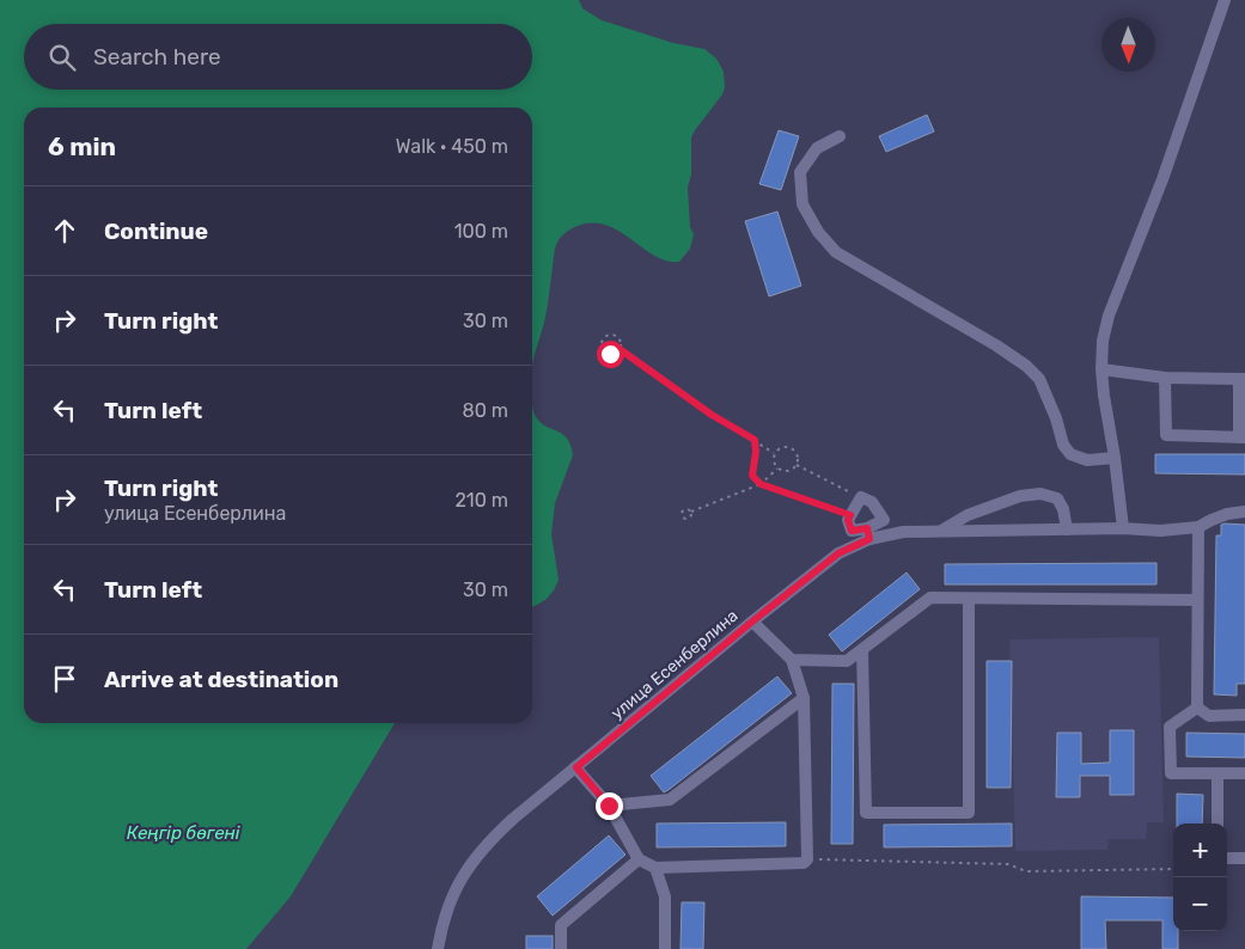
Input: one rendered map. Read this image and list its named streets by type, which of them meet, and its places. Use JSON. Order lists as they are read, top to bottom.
{
  "streets": {
    "street": ["улица Есенберлина"]
  },
  "water": ["Кеңгір бөгені"],
  "north": "bottom",
  "page": {
    "search": "Search here",
    "heading": ["6 min", "Walk · 450 m"],
    "list": [
      ["Continue", "100 m"],
      ["Turn right", "30 m"],
      ["Turn left", "80 m"],
      ["Turn right", "улица Есенберлина", "210 m"],
      ["Turn left", "30 m"],
      "Arrive at destination"
    ],
    "map_buttons": ["+", "−"]
  }
}
